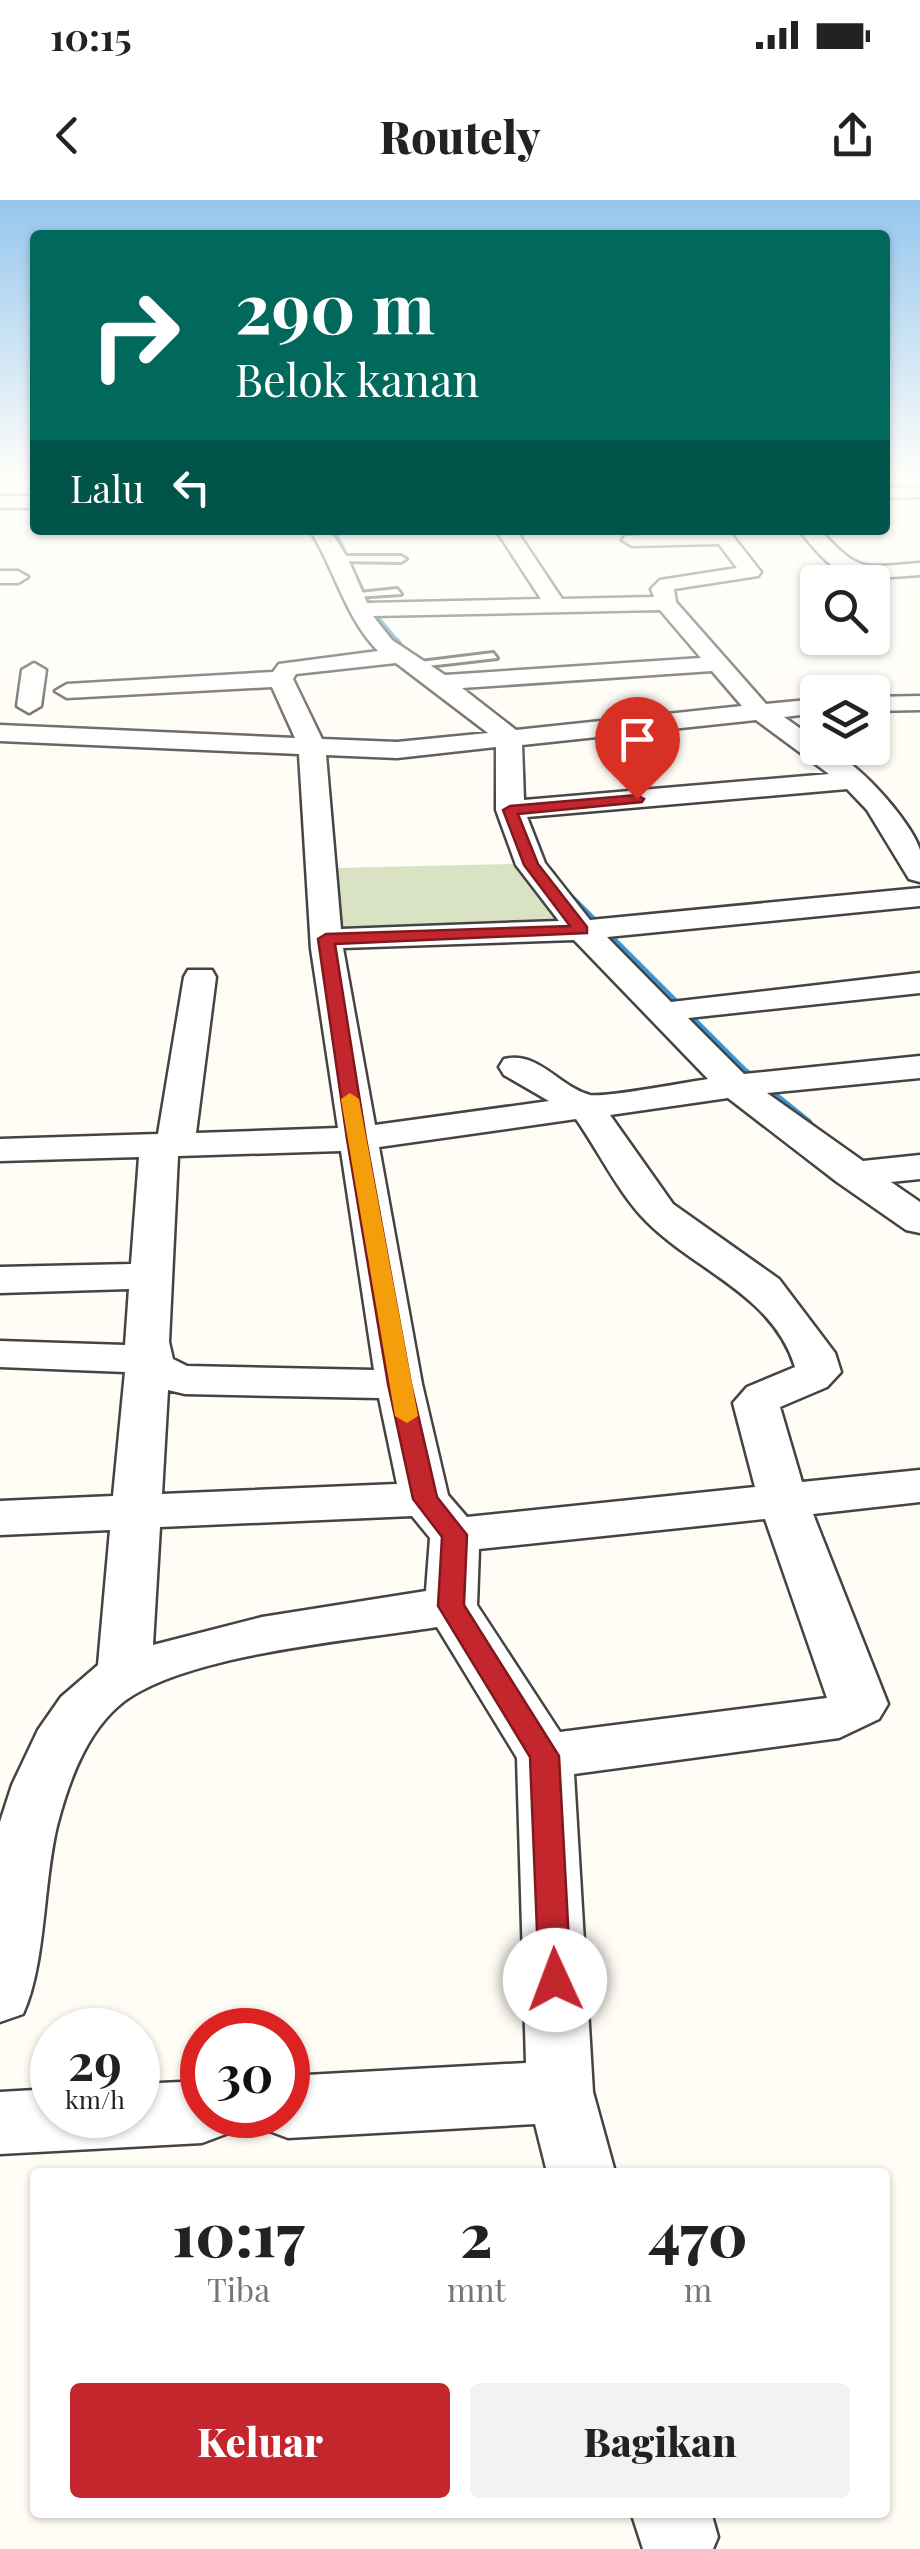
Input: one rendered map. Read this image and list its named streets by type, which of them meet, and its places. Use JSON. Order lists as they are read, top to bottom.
{
  "page": {
    "status": "10:15",
    "header": "Routely",
    "turn": ["290 m", "Belok kanan"],
    "then": "Lalu",
    "speed": "29 km/h",
    "limit": "30",
    "eta": [
      "10:17",
      "Tiba",
      "2",
      "mnt",
      "470",
      "m"
    ],
    "buttons": ["Keluar", "Bagikan"]
  }
}
